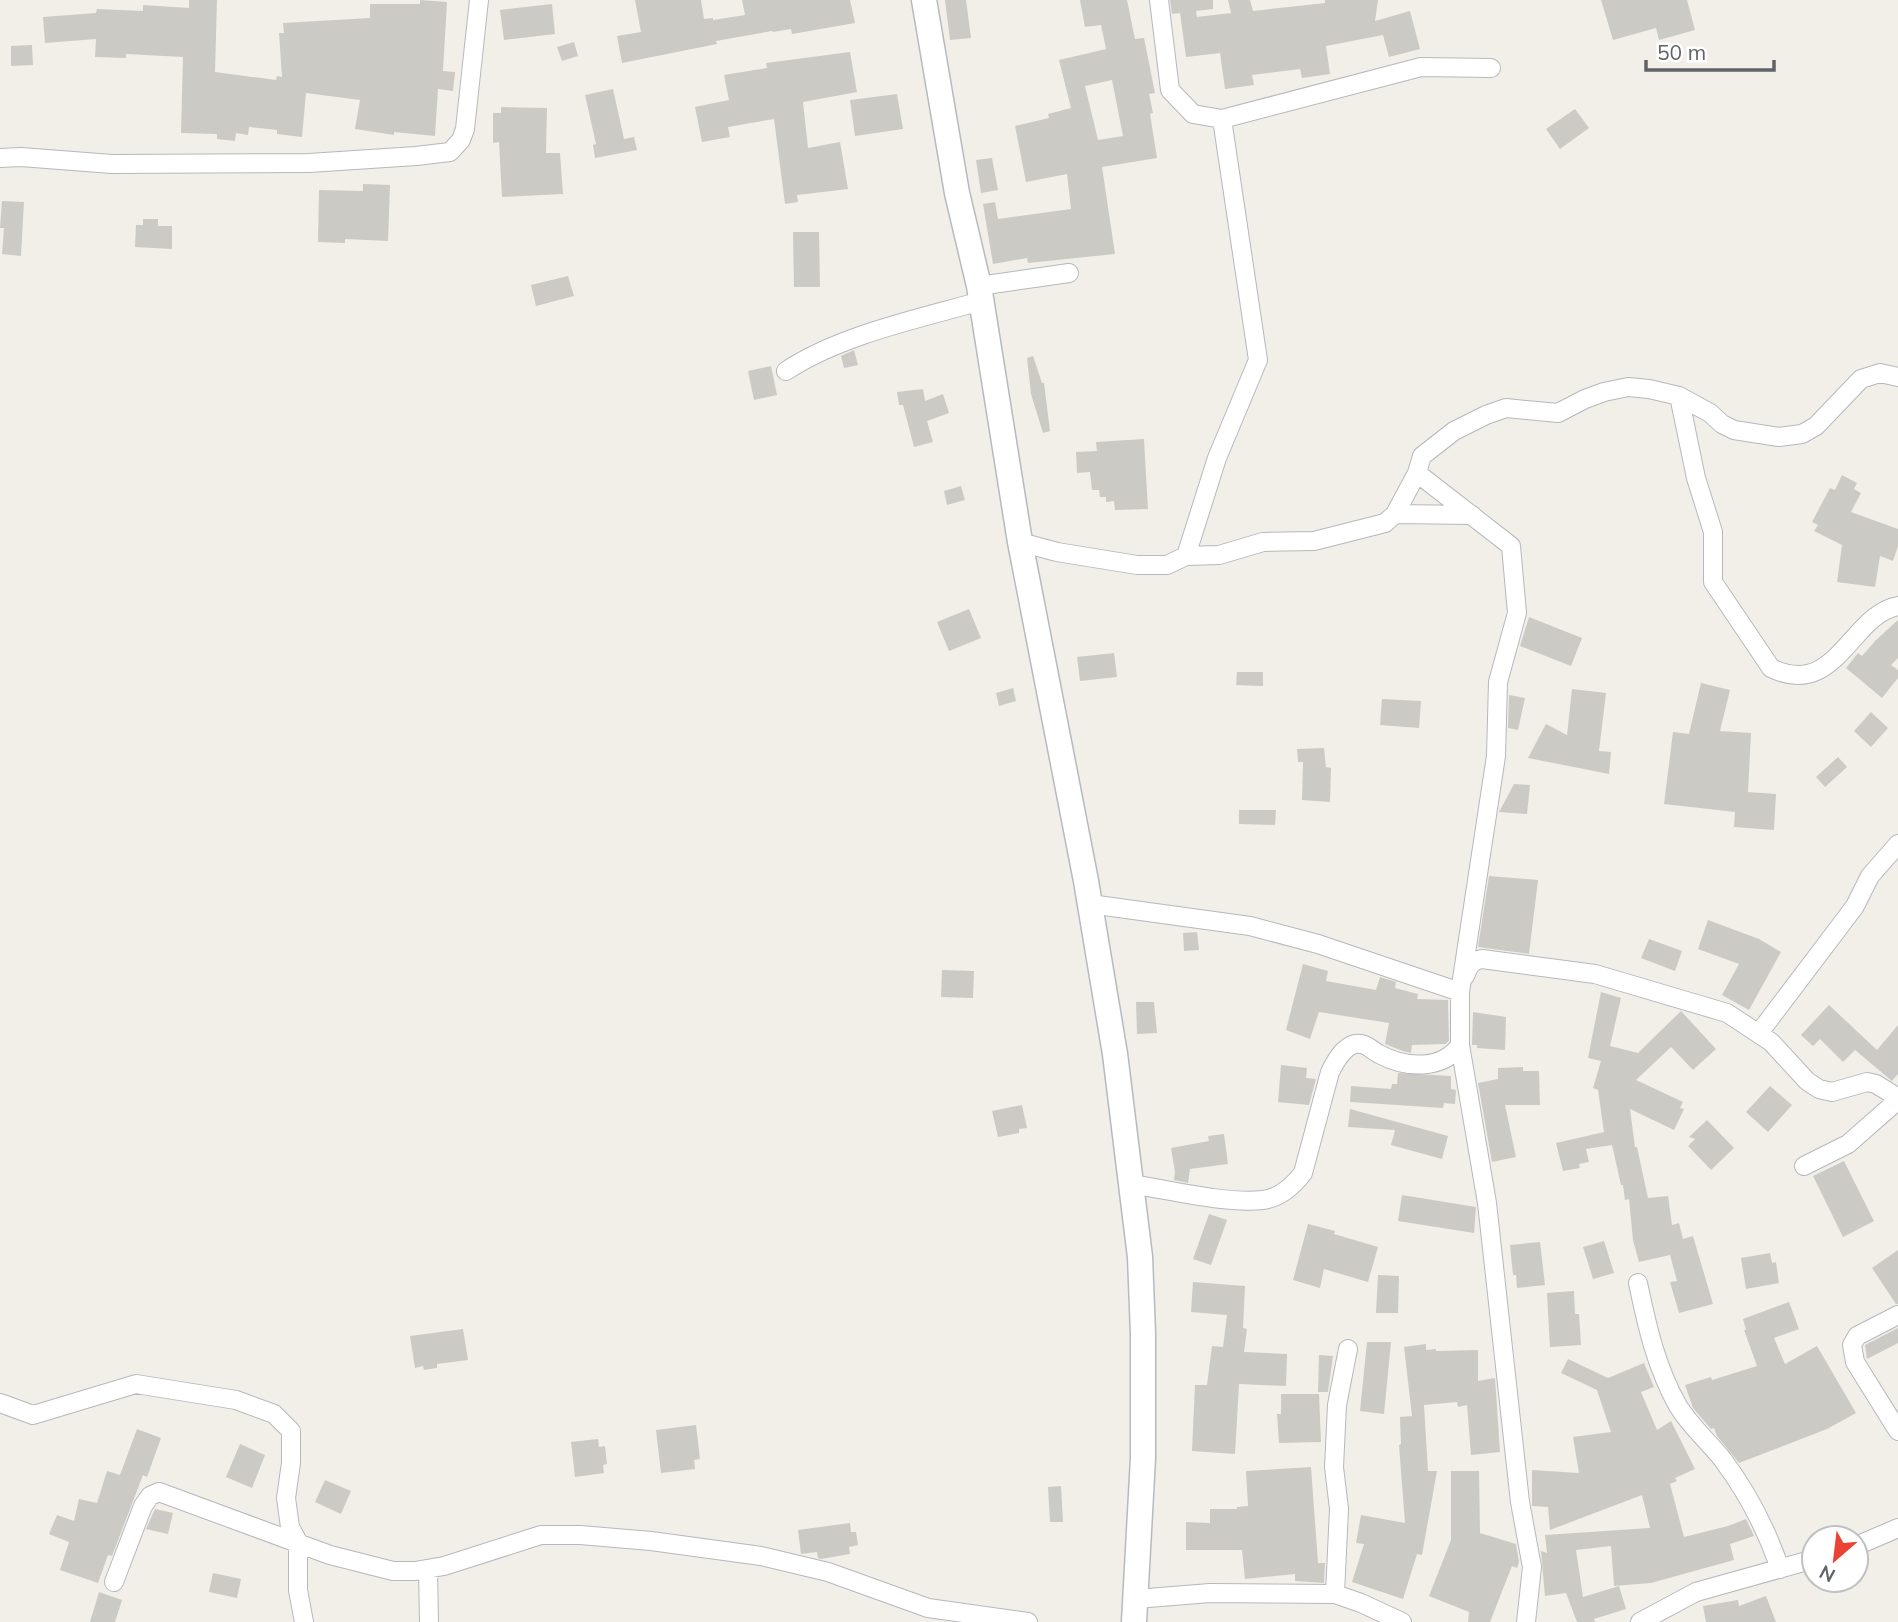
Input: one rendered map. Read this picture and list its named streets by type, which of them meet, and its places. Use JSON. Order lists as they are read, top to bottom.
{
  "scale_bar": "50 m",
  "north": "bottom left"
}
